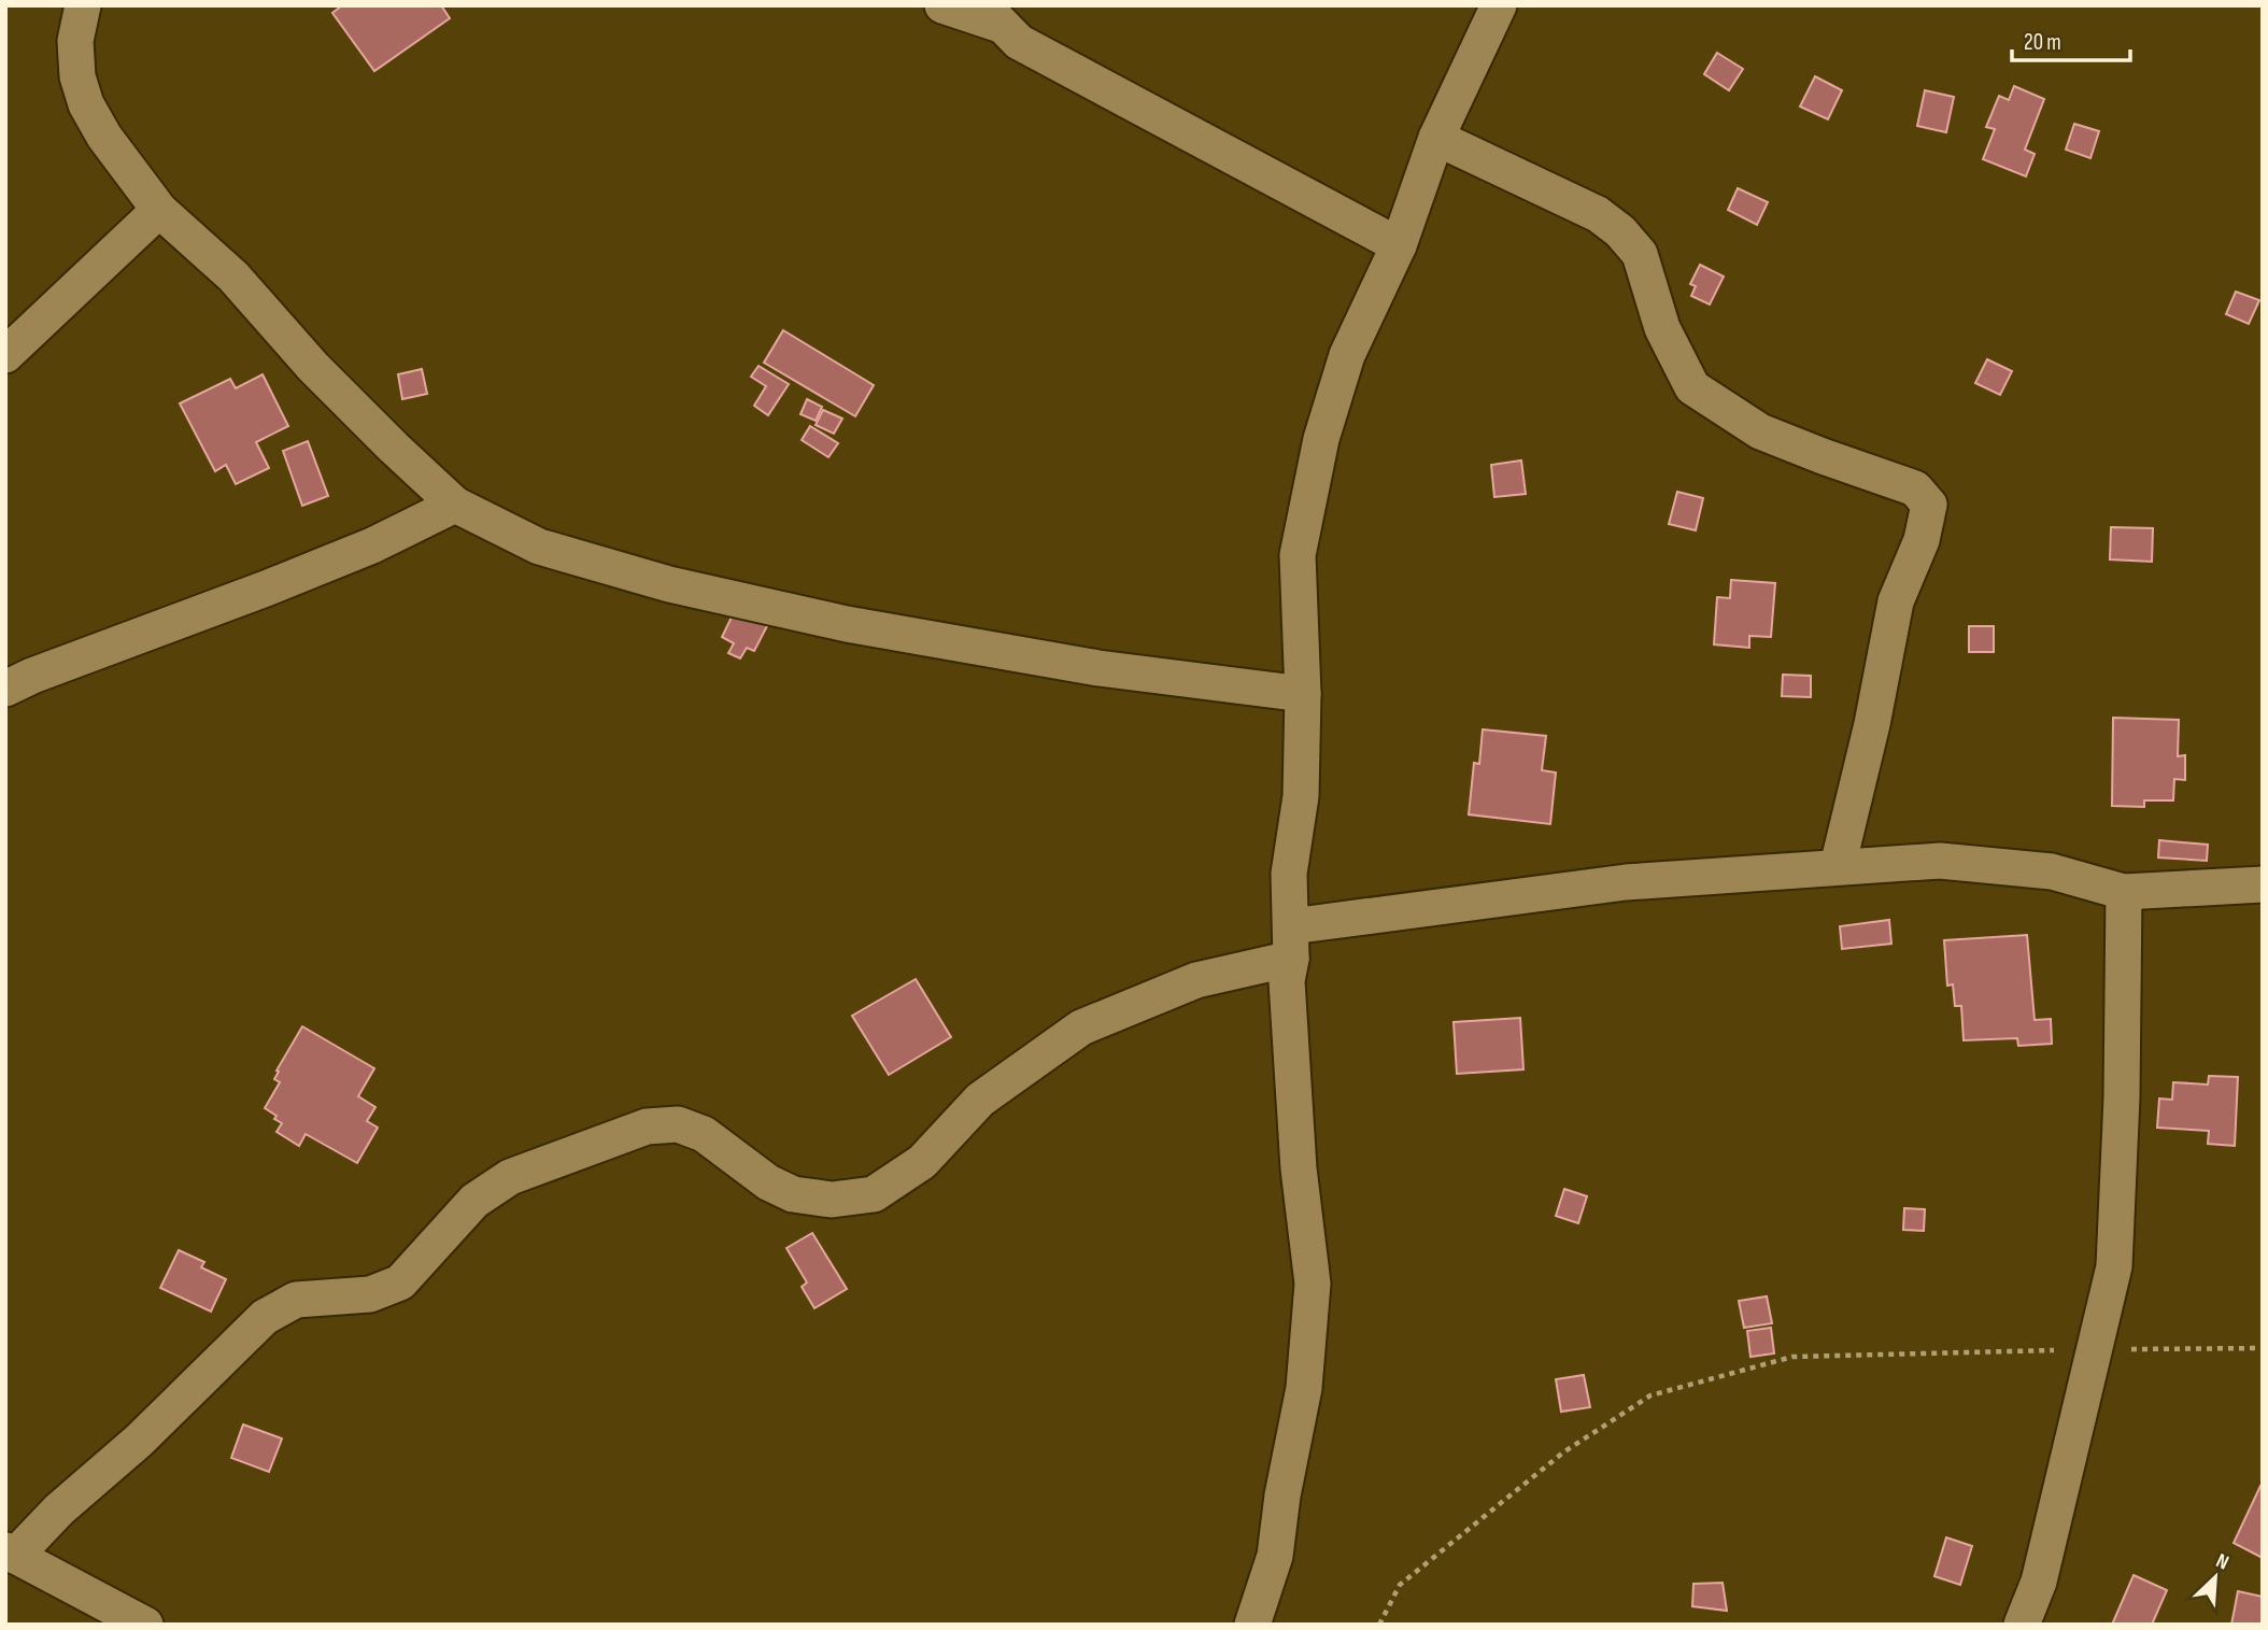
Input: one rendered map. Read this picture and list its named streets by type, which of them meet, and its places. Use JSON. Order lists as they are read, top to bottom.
{
  "scale_bar": "20 m",
  "north": "top right"
}
